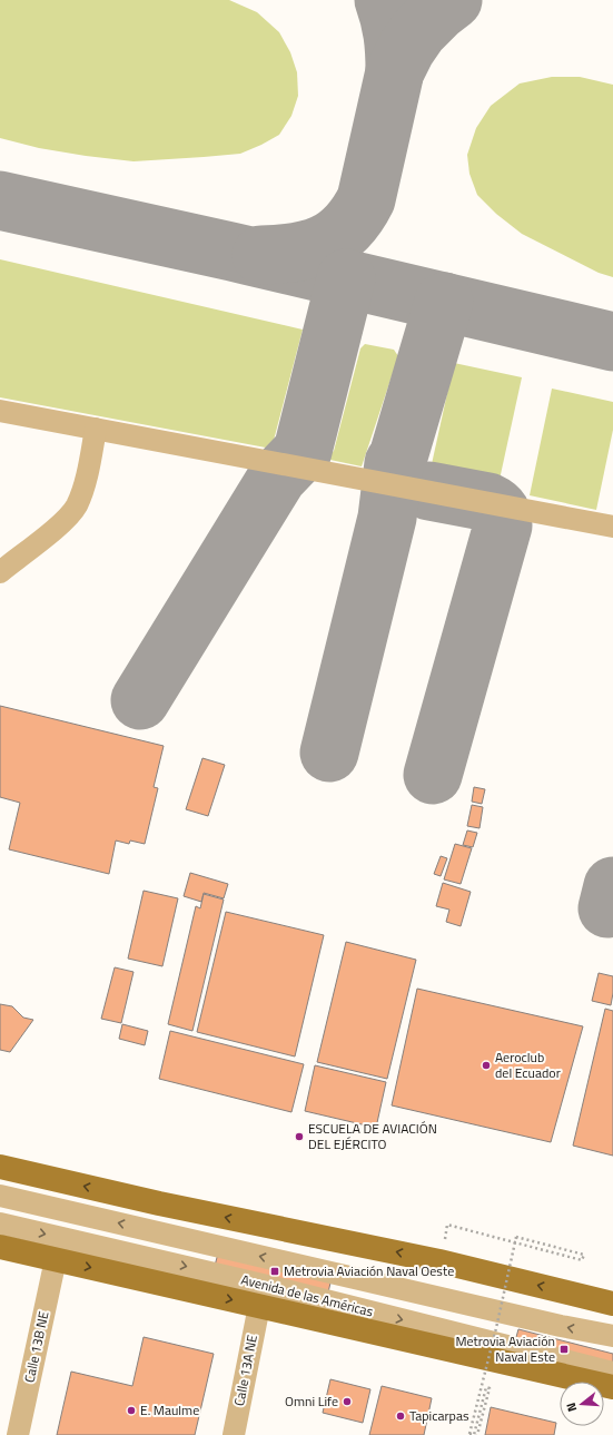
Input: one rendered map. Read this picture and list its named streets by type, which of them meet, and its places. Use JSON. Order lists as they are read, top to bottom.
{
  "streets": {
    "main road": ["Avenida de las Américas"],
    "street": ["Calle 13B NE", "Calle 13A NE"]
  },
  "crossings": [
    ["Avenida de las Américas", "Calle 13B NE"],
    ["Avenida de las Américas", "Calle 13A NE"]
  ],
  "places": {
    "other": [
      "Aeroclub del Ecuador",
      "ESCUELA DE AVIACIÓN DEL EJÉRCITO",
      "Omni Life",
      "E. Maulme",
      "Tapicarpas"
    ],
    "transit": ["Metrovia Aviación Naval Oeste", "Metrovia Aviación Naval Este"]
  },
  "north": "left"
}
